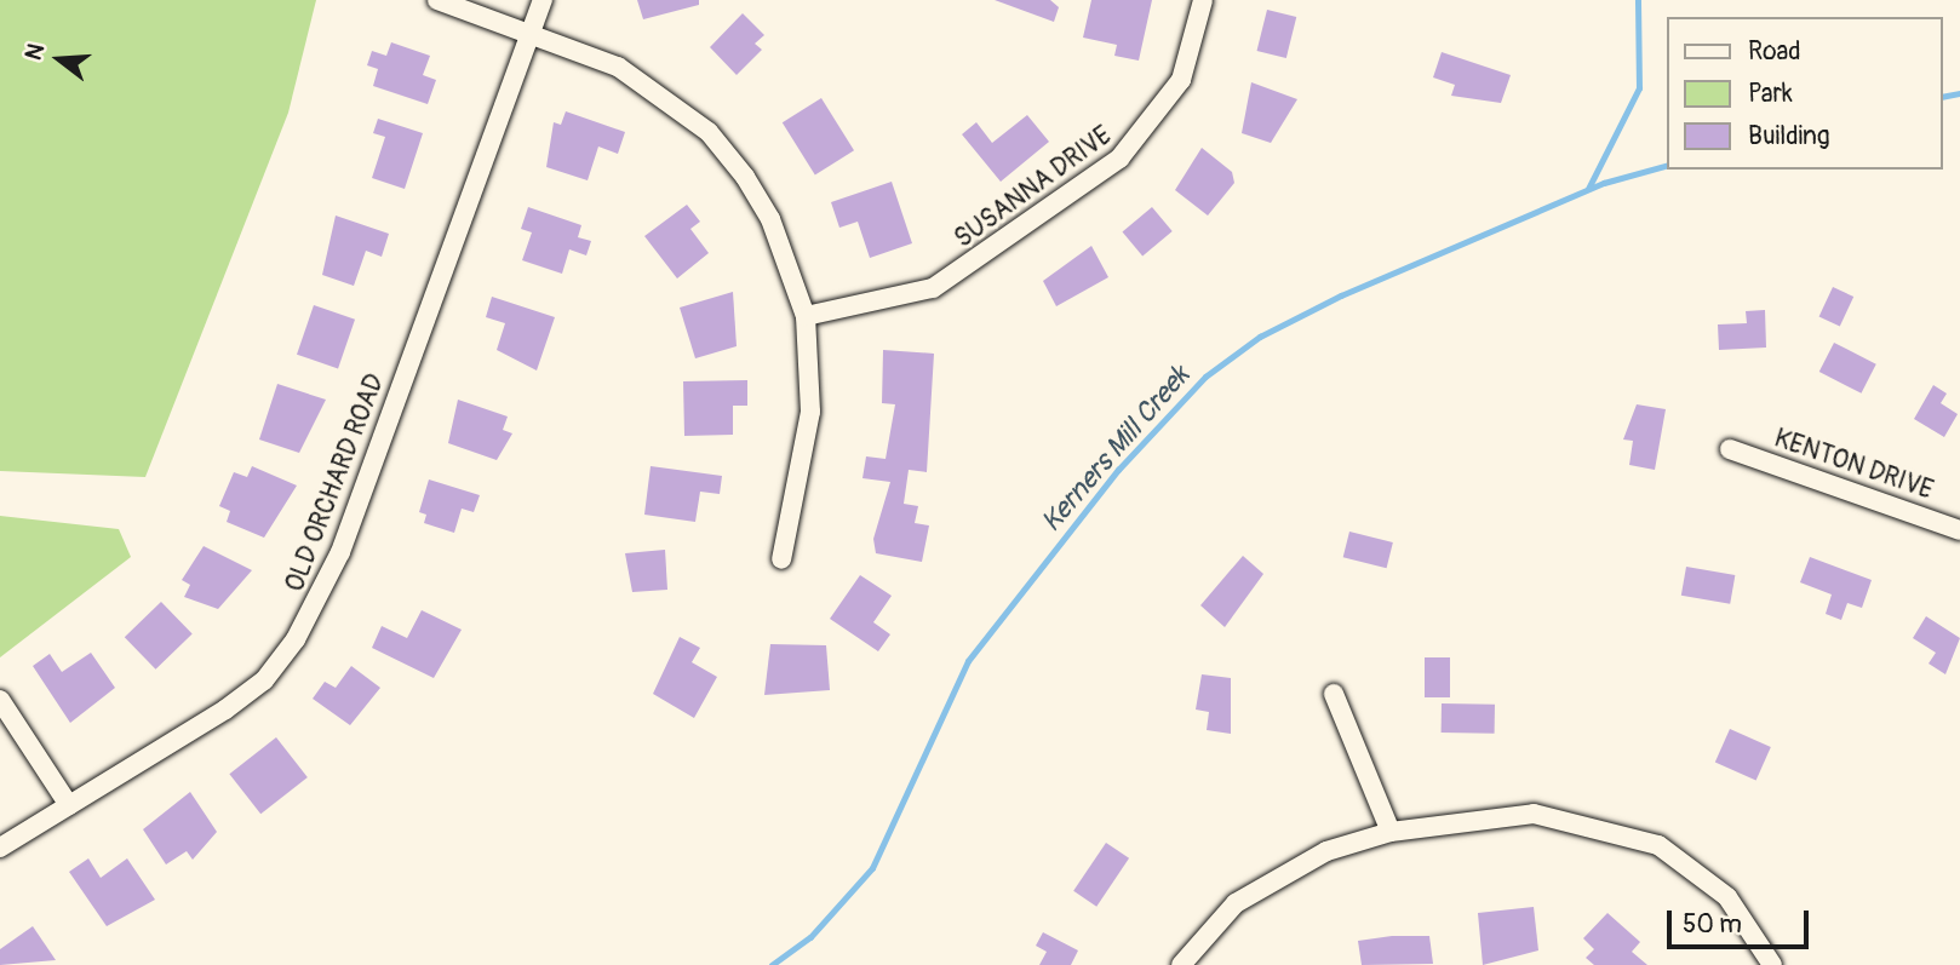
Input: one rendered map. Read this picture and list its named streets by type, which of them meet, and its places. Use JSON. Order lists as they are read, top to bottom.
{
  "streets": {
    "street": ["SUSANNA DRIVE", "KENTON DRIVE", "OLD ORCHARD ROAD"]
  },
  "water": ["Kerners Mill Creek"],
  "legend": ["Road", "Park", "Building"],
  "scale_bar": "50 m",
  "north": "left"
}
